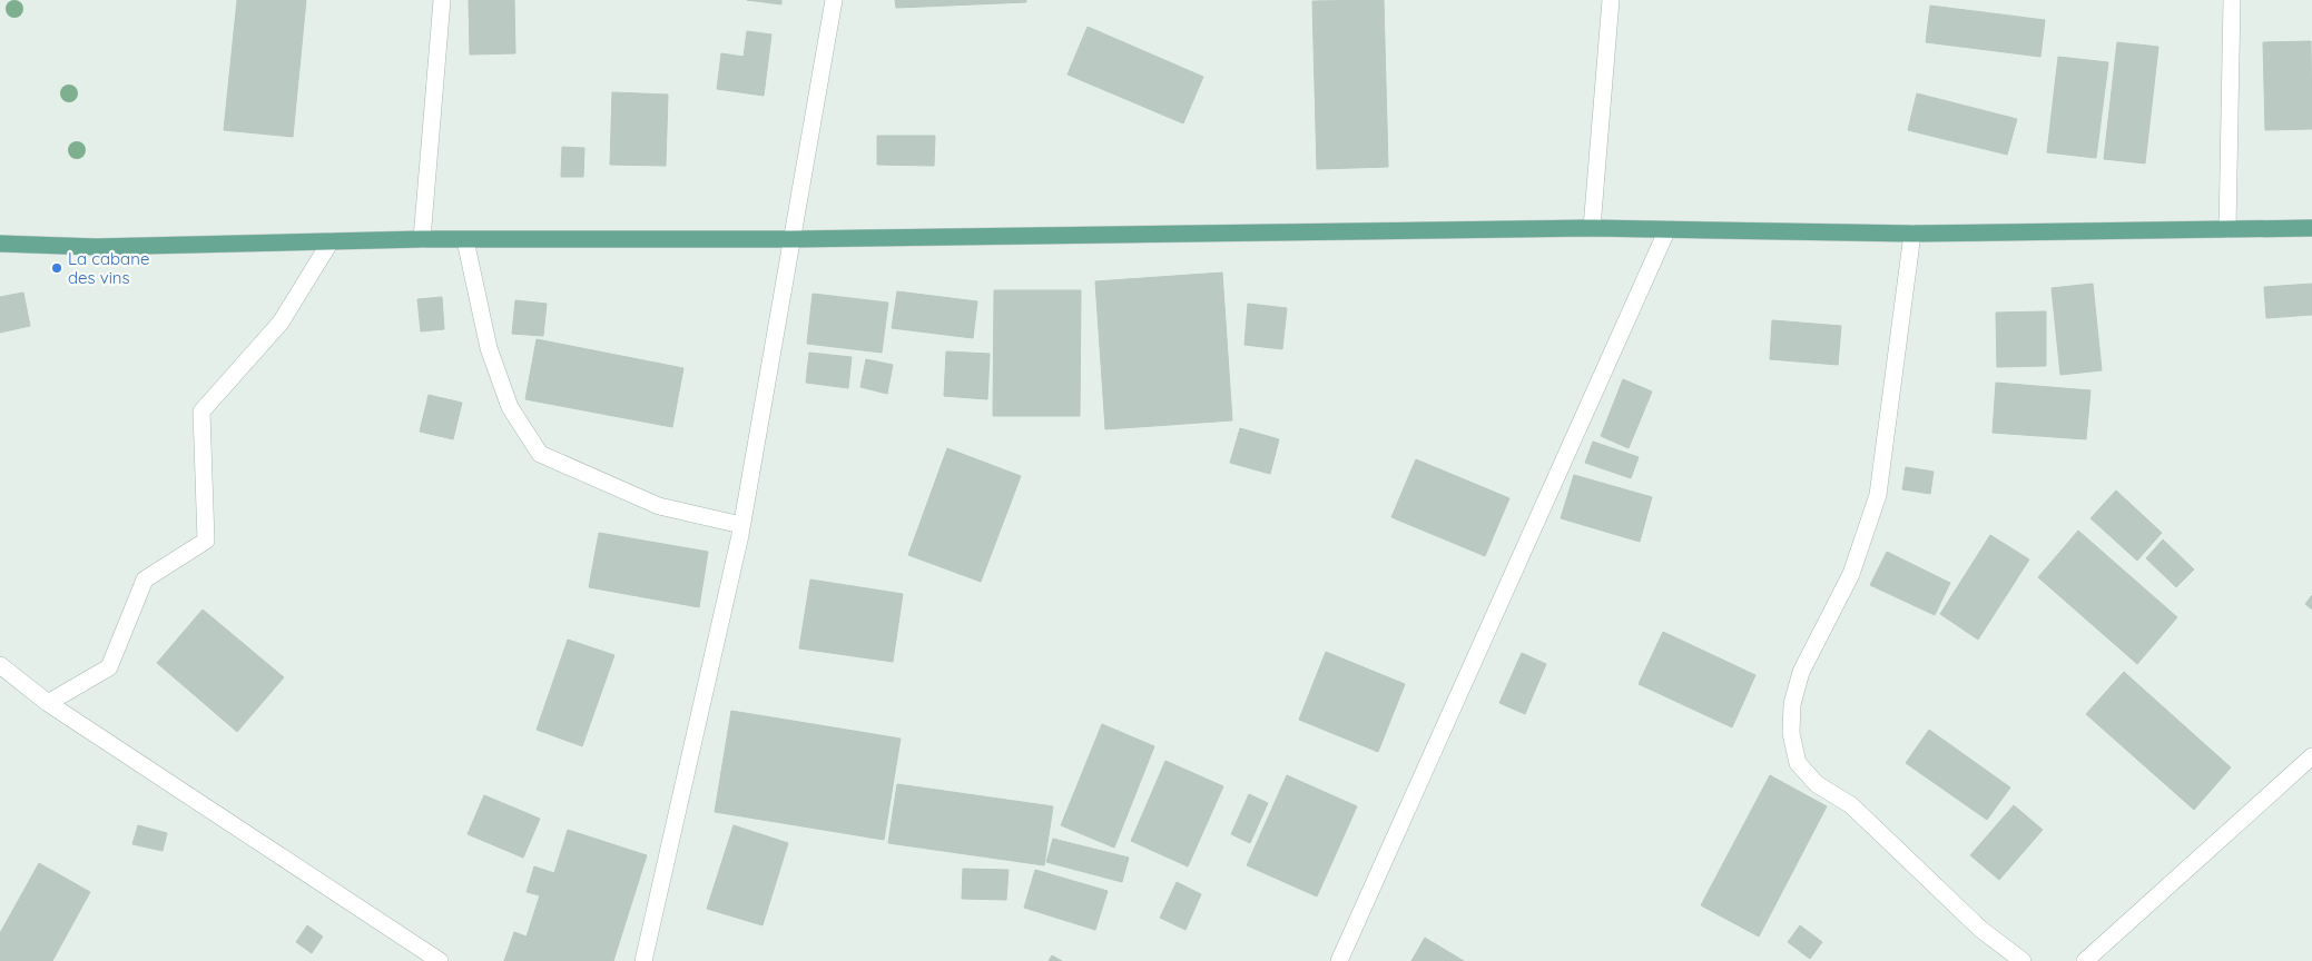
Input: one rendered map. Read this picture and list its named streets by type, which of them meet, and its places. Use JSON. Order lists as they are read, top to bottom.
{
  "places": ["La cabane des vins"]
}
